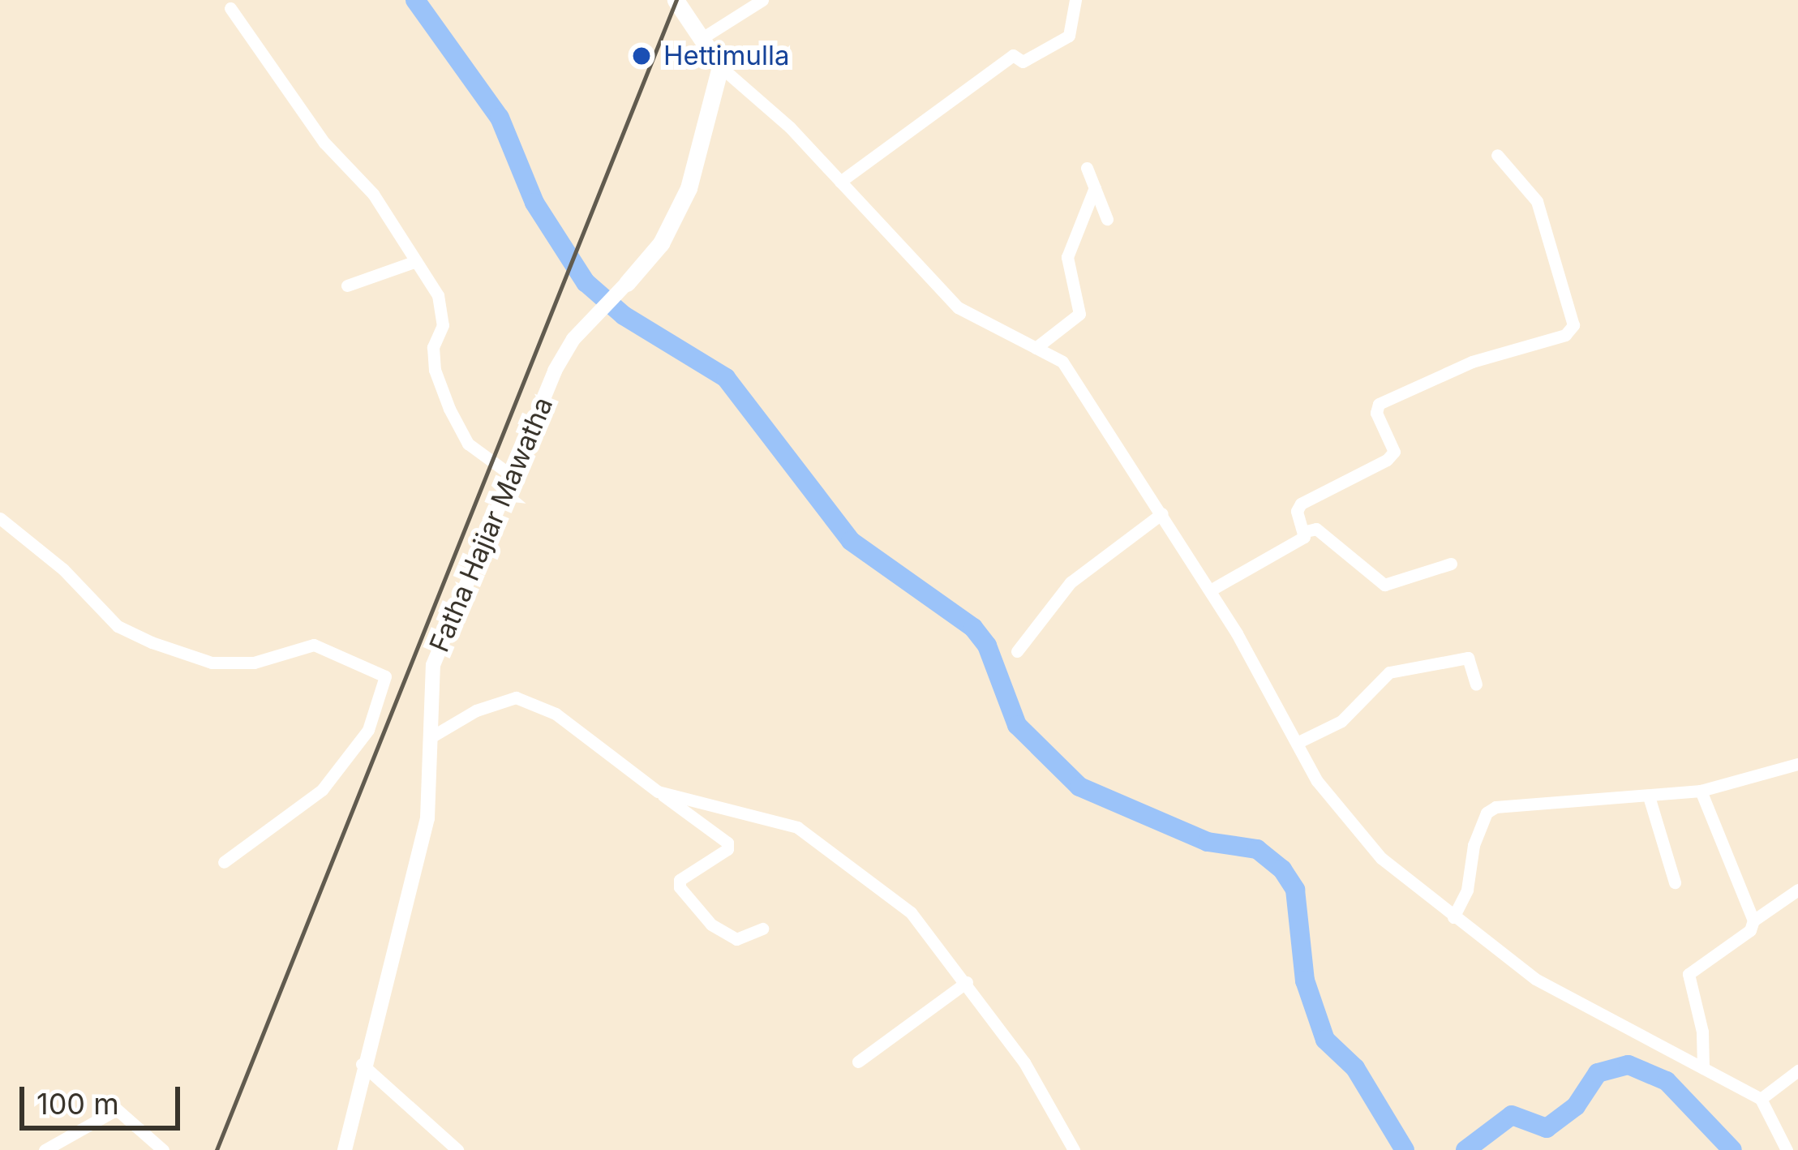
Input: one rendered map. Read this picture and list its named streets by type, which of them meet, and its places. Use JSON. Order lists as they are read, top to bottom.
{
  "streets": {
    "street": ["Fatha Hajiar Mawatha"]
  },
  "places": ["Hettimulla"],
  "scale_bar": "100 m"
}
